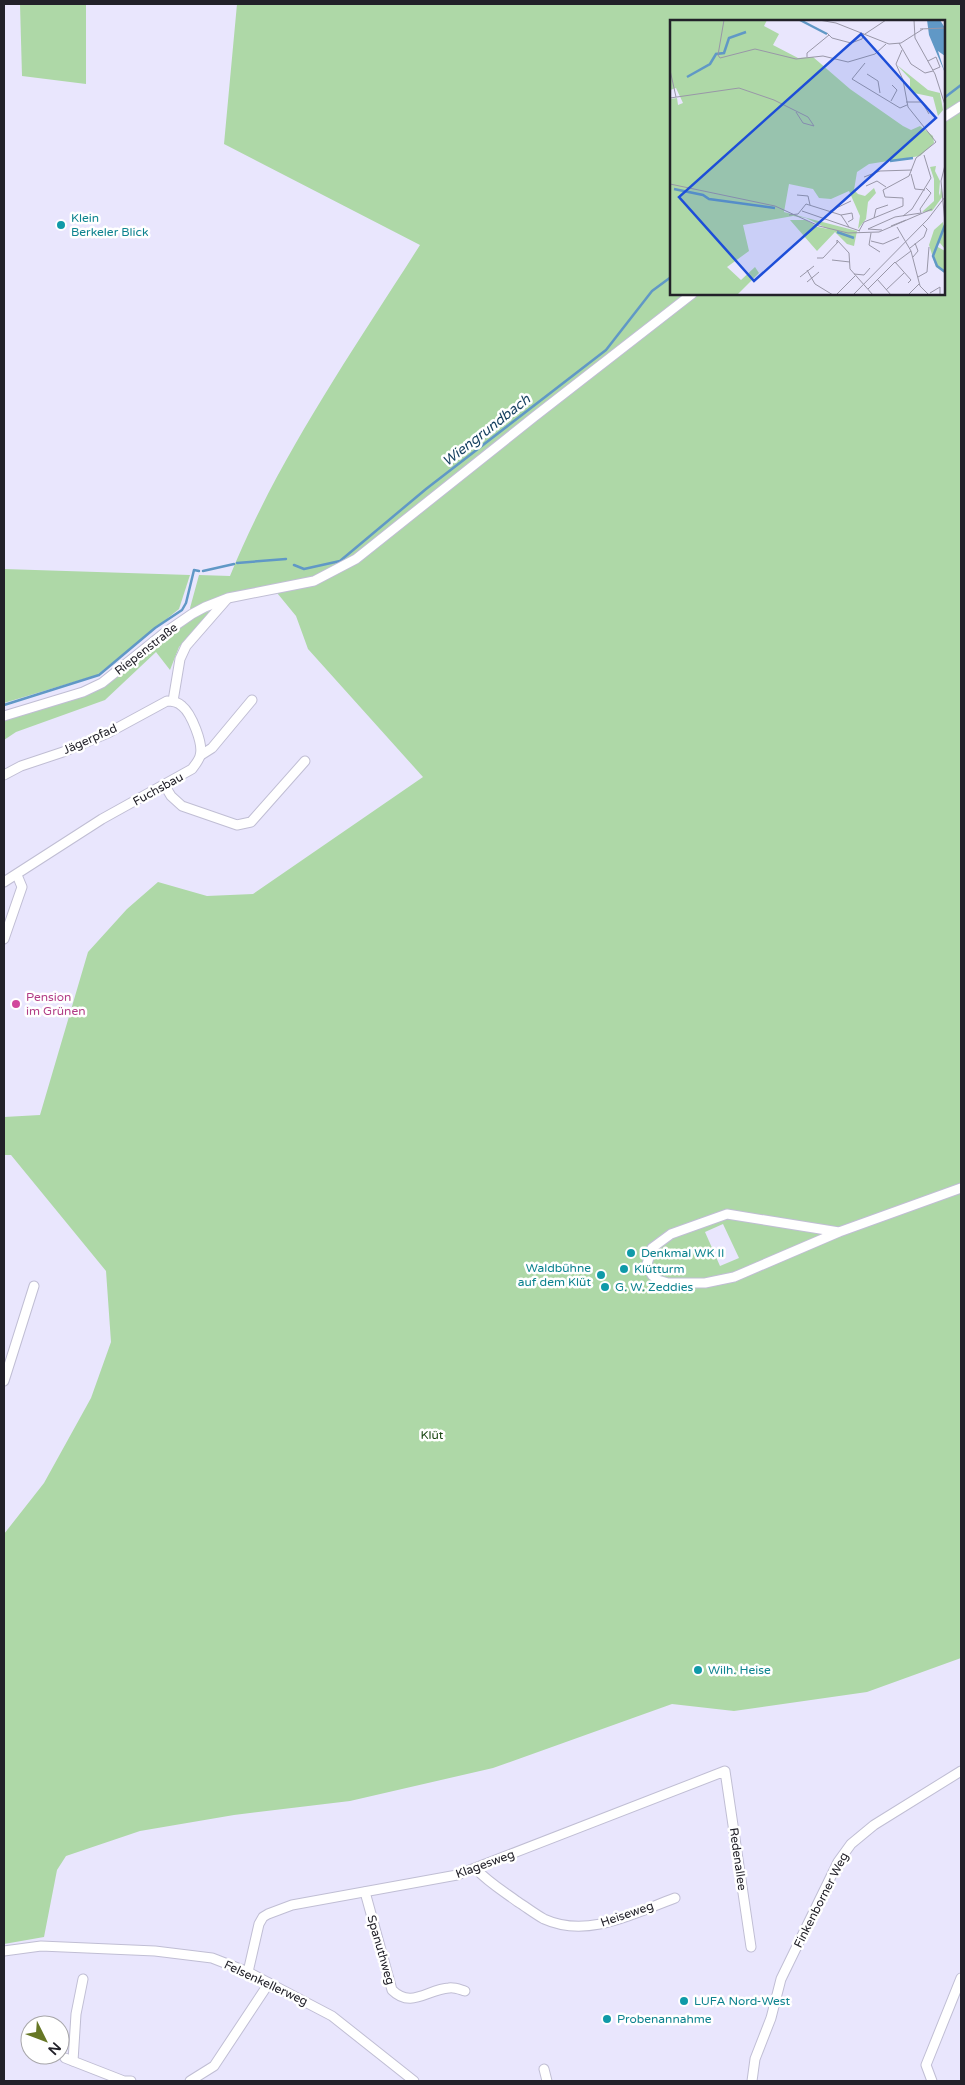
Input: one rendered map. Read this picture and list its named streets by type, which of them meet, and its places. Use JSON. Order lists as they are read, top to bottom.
{
  "streets": {
    "street": [
      "Riepenstraße",
      "Jägerpfad",
      "Fuchsbau",
      "Redenallee",
      "Klagesweg",
      "Finkenborner Weg",
      "Heiseweg",
      "Spanuthweg",
      "Felsenkellerweg"
    ]
  },
  "crossings": [
    ["Redenallee", "Klagesweg"],
    ["Klagesweg", "Heiseweg"],
    ["Klagesweg", "Spanuthweg"],
    ["Klagesweg", "Felsenkellerweg"]
  ],
  "water": ["Wiengrundbach"],
  "parks": ["Klüt"],
  "places": [
    "Klein Berkeler Blick",
    "Pension im Grünen",
    "Denkmal WK II",
    "Klütturm",
    "Waldbühne auf dem Klüt",
    "G. W. Zeddies",
    "Wilh. Heise",
    "LUFA Nord-West",
    "Probenannahme"
  ],
  "north": "bottom right"
}
